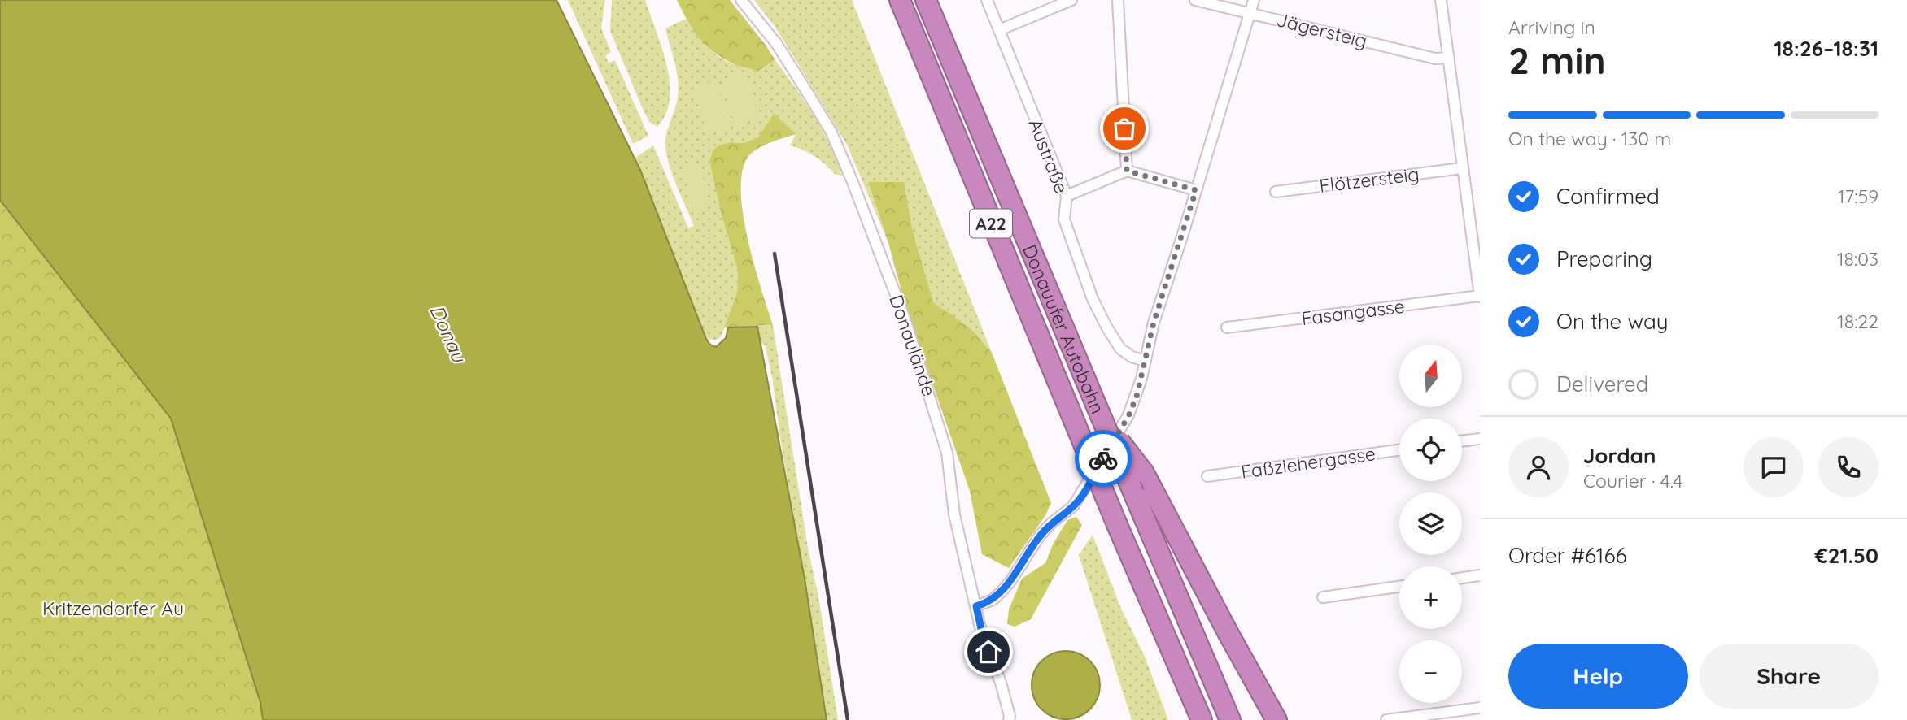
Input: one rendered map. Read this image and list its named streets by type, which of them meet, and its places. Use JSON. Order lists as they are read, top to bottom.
{
  "streets": {
    "highway": ["A22", "Donauufer Autobahn"],
    "street": [
      "Jägersteig",
      "Austraße",
      "Flötzersteig",
      "Fasangasse",
      "Donaulände",
      "Faßziehergasse"
    ]
  },
  "water": ["Donau"],
  "parks": ["Kritzendorfer Au"],
  "north": "top",
  "page": {
    "heading": ["2 min", "Arriving in", "18:26–18:31"],
    "panel": [
      "Jordan",
      "Courier · 4.4",
      "Order #6166",
      "€21.50"
    ],
    "bar": "On the way · 130 m",
    "list": [
      ["Confirmed", "17:59"],
      ["Preparing", "18:03"],
      ["On the way", "18:22"],
      "Delivered"
    ],
    "map_buttons": ["+", "−"],
    "buttons": ["Help", "Share"]
  }
}
